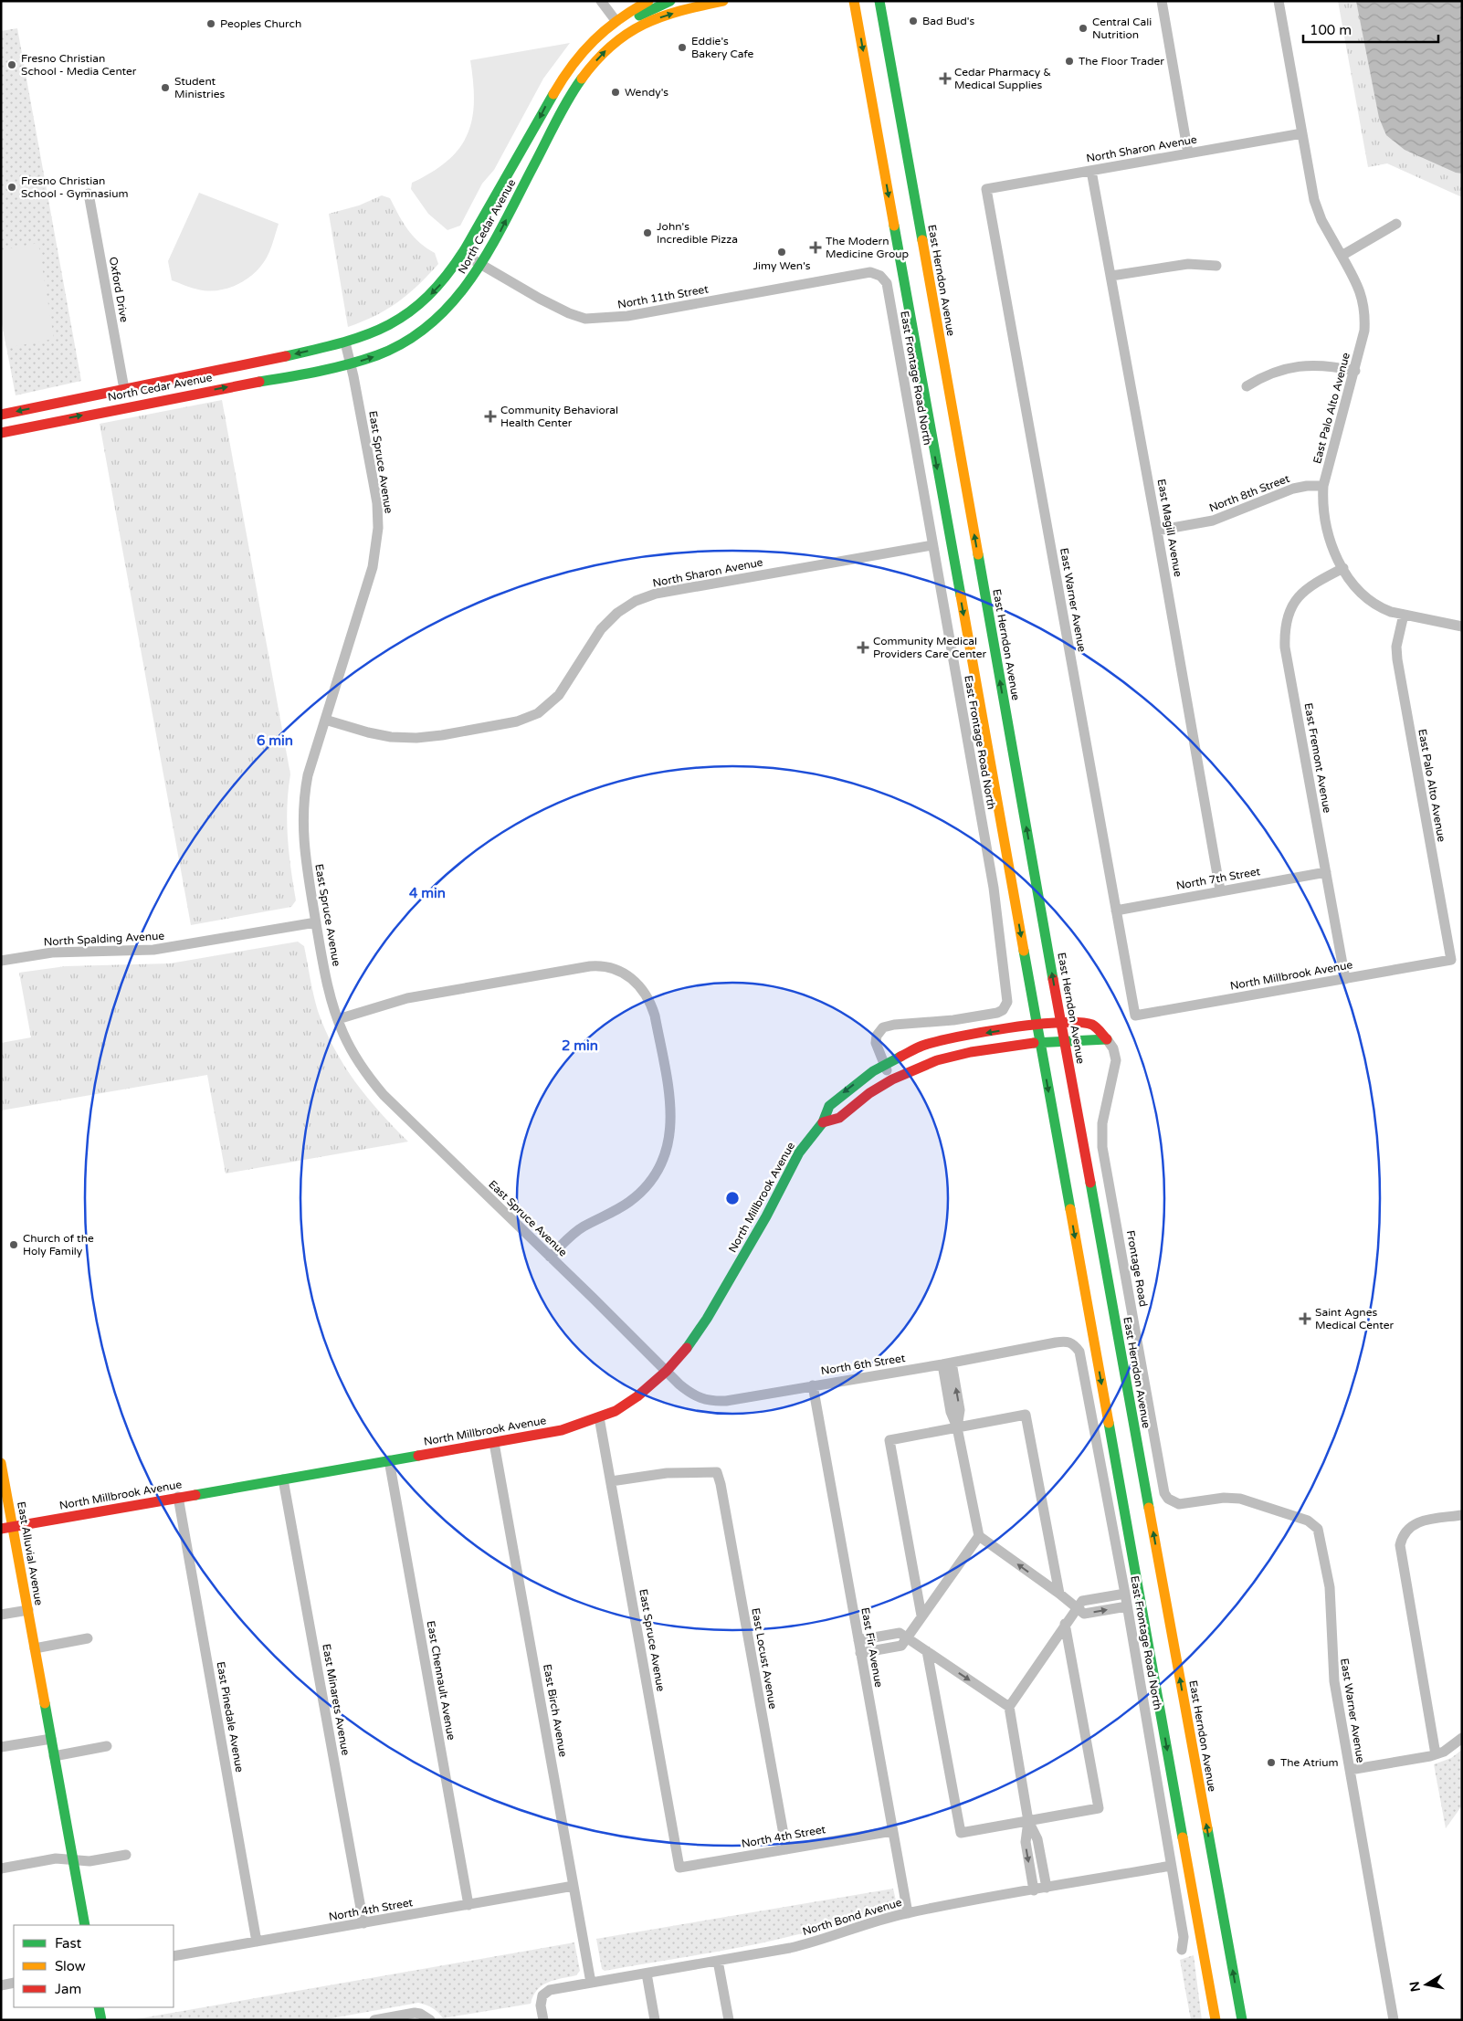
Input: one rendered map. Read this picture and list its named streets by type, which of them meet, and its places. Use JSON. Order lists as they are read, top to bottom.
{
  "streets": {
    "main road": [
      "North Cedar Avenue",
      "East Herndon Avenue",
      "North Millbrook Avenue",
      "East Alluvial Avenue"
    ],
    "street": [
      "North Sharon Avenue",
      "Oxford Drive",
      "North 11th Street",
      "East Frontage Road North",
      "East Palo Alto Avenue",
      "East Spruce Avenue",
      "North 8th Street",
      "East Magill Avenue",
      "East Warner Avenue",
      "East Fremont Avenue",
      "North 7th Street",
      "North Spalding Avenue",
      "Frontage Road",
      "North 6th Street",
      "East Fir Avenue",
      "East Locust Avenue",
      "East Chennault Avenue",
      "East Minarets Avenue",
      "East Birch Avenue",
      "East Pinedale Avenue",
      "North 4th Street",
      "North Bond Avenue"
    ]
  },
  "crossings": [
    ["North Sharon Avenue", "East Frontage Road North"],
    ["North Sharon Avenue", "East Palo Alto Avenue"],
    ["North Sharon Avenue", "East Spruce Avenue"],
    ["North Sharon Avenue", "East Magill Avenue"],
    ["North Sharon Avenue", "East Warner Avenue"],
    ["North Cedar Avenue", "Oxford Drive"],
    ["North Cedar Avenue", "North 11th Street"],
    ["North Cedar Avenue", "East Spruce Avenue"],
    ["East Herndon Avenue", "North Millbrook Avenue"],
    ["North 11th Street", "East Frontage Road North"],
    ["East Frontage Road North", "North Millbrook Avenue"],
    ["East Frontage Road North", "North 6th Street"],
    ["East Frontage Road North", "North Bond Avenue"],
    ["East Palo Alto Avenue", "North 8th Street"],
    ["East Palo Alto Avenue", "East Fremont Avenue"],
    ["East Palo Alto Avenue", "North Millbrook Avenue"],
    ["East Spruce Avenue", "North Spalding Avenue"],
    ["East Spruce Avenue", "North Millbrook Avenue"],
    ["East Spruce Avenue", "North 6th Street"],
    ["East Spruce Avenue", "East Locust Avenue"],
    ["East Spruce Avenue", "North 4th Street"],
    ["North 8th Street", "East Magill Avenue"],
    ["East Magill Avenue", "North 7th Street"],
    ["East Warner Avenue", "North 7th Street"],
    ["East Warner Avenue", "North Millbrook Avenue"],
    ["East Warner Avenue", "Frontage Road"],
    ["East Fremont Avenue", "North 7th Street"],
    ["East Fremont Avenue", "North Millbrook Avenue"],
    ["North Millbrook Avenue", "Frontage Road"],
    ["North Millbrook Avenue", "North 6th Street"],
    ["North Millbrook Avenue", "East Alluvial Avenue"],
    ["North Millbrook Avenue", "East Chennault Avenue"],
    ["North Millbrook Avenue", "East Minarets Avenue"],
    ["North Millbrook Avenue", "East Birch Avenue"],
    ["North Millbrook Avenue", "East Pinedale Avenue"],
    ["North 6th Street", "East Fir Avenue"],
    ["East Fir Avenue", "North 4th Street"],
    ["East Fir Avenue", "North Bond Avenue"],
    ["East Locust Avenue", "North 4th Street"],
    ["East Chennault Avenue", "North 4th Street"],
    ["East Minarets Avenue", "North 4th Street"],
    ["East Birch Avenue", "North 4th Street"],
    ["East Birch Avenue", "North Bond Avenue"],
    ["East Pinedale Avenue", "North 4th Street"]
  ],
  "places": {
    "other": [
      "Bad Bud's",
      "Peoples Church",
      "Central Cali Nutrition",
      "Eddie's Bakery Cafe",
      "The Floor Trader",
      "Fresno Christian School - Media Center",
      "Student Ministries",
      "Wendy's",
      "Fresno Christian School - Gymnasium",
      "John's Incredible Pizza",
      "Jimy Wen's",
      "Church of the Holy Family",
      "The Atrium"
    ],
    "health": [
      "Cedar Pharmacy & Medical Supplies",
      "The Modern Medicine Group",
      "Community Behavioral Health Center",
      "Community Medical Providers Care Center",
      "Saint Agnes Medical Center"
    ]
  },
  "legend": ["Fast", "Slow", "Jam"],
  "scale_bar": "100 m",
  "north": "left",
  "rings": ["6 min", "4 min", "2 min"]
}
